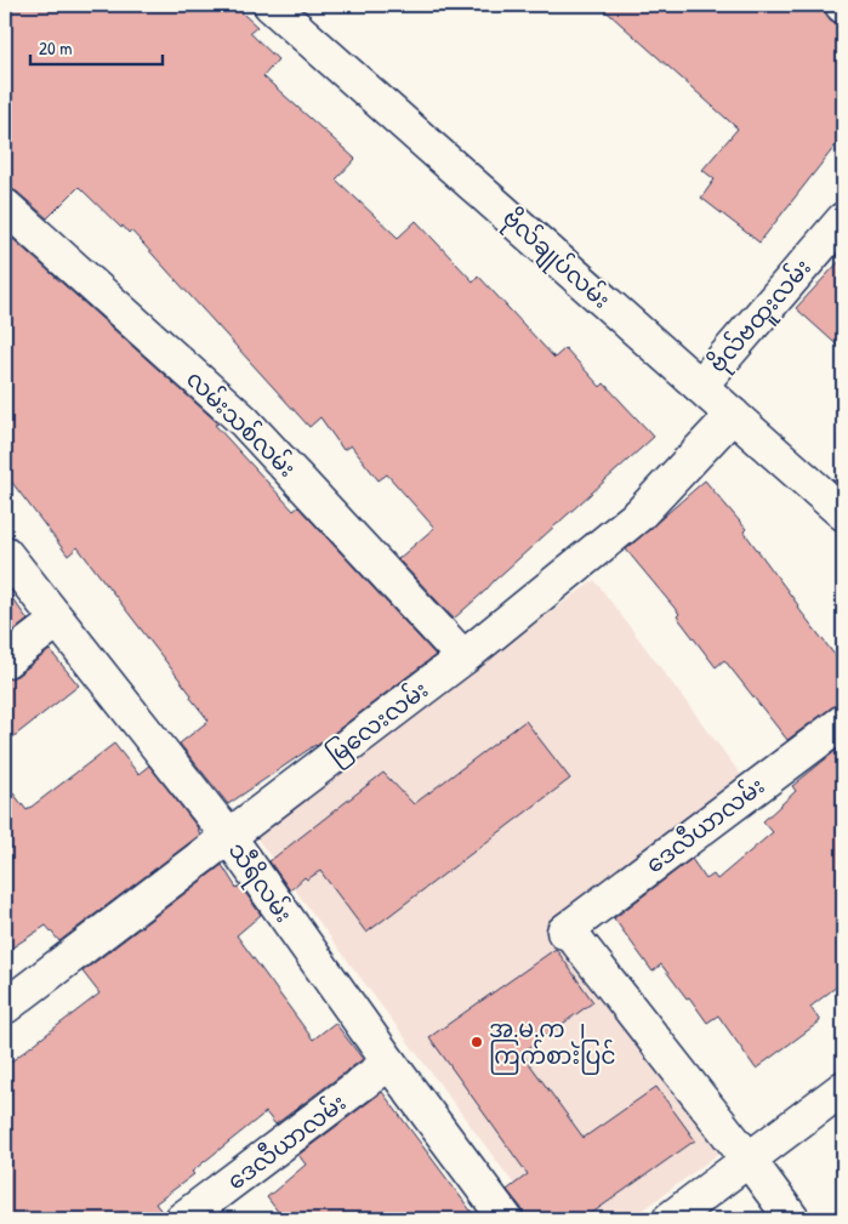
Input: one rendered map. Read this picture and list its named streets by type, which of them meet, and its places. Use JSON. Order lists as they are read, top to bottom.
{
  "streets": {
    "street": [
      "ဗိုလ်ချုပ်လမ်း",
      "ဗိုလ်ဗထူးလမ်း",
      "လမ်းသစ်လမ်း",
      "မြလေးလမ်း",
      "ဒေလီယာလမ်း",
      "သီရိလမ်း"
    ]
  },
  "crossings": [
    ["ဗိုလ်ချုပ်လမ်း", "ဗိုလ်ဗထူးလမ်း"],
    ["ဗိုလ်ချုပ်လမ်း", "မြလေးလမ်း"],
    ["လမ်းသစ်လမ်း", "မြလေးလမ်း"],
    ["မြလေးလမ်း", "သီရိလမ်း"],
    ["ဒေလီယာလမ်း", "သီရိလမ်း"]
  ],
  "places": ["အ.မ.က ၂ ကြက်စားပြင်"],
  "scale_bar": "20 m"
}
